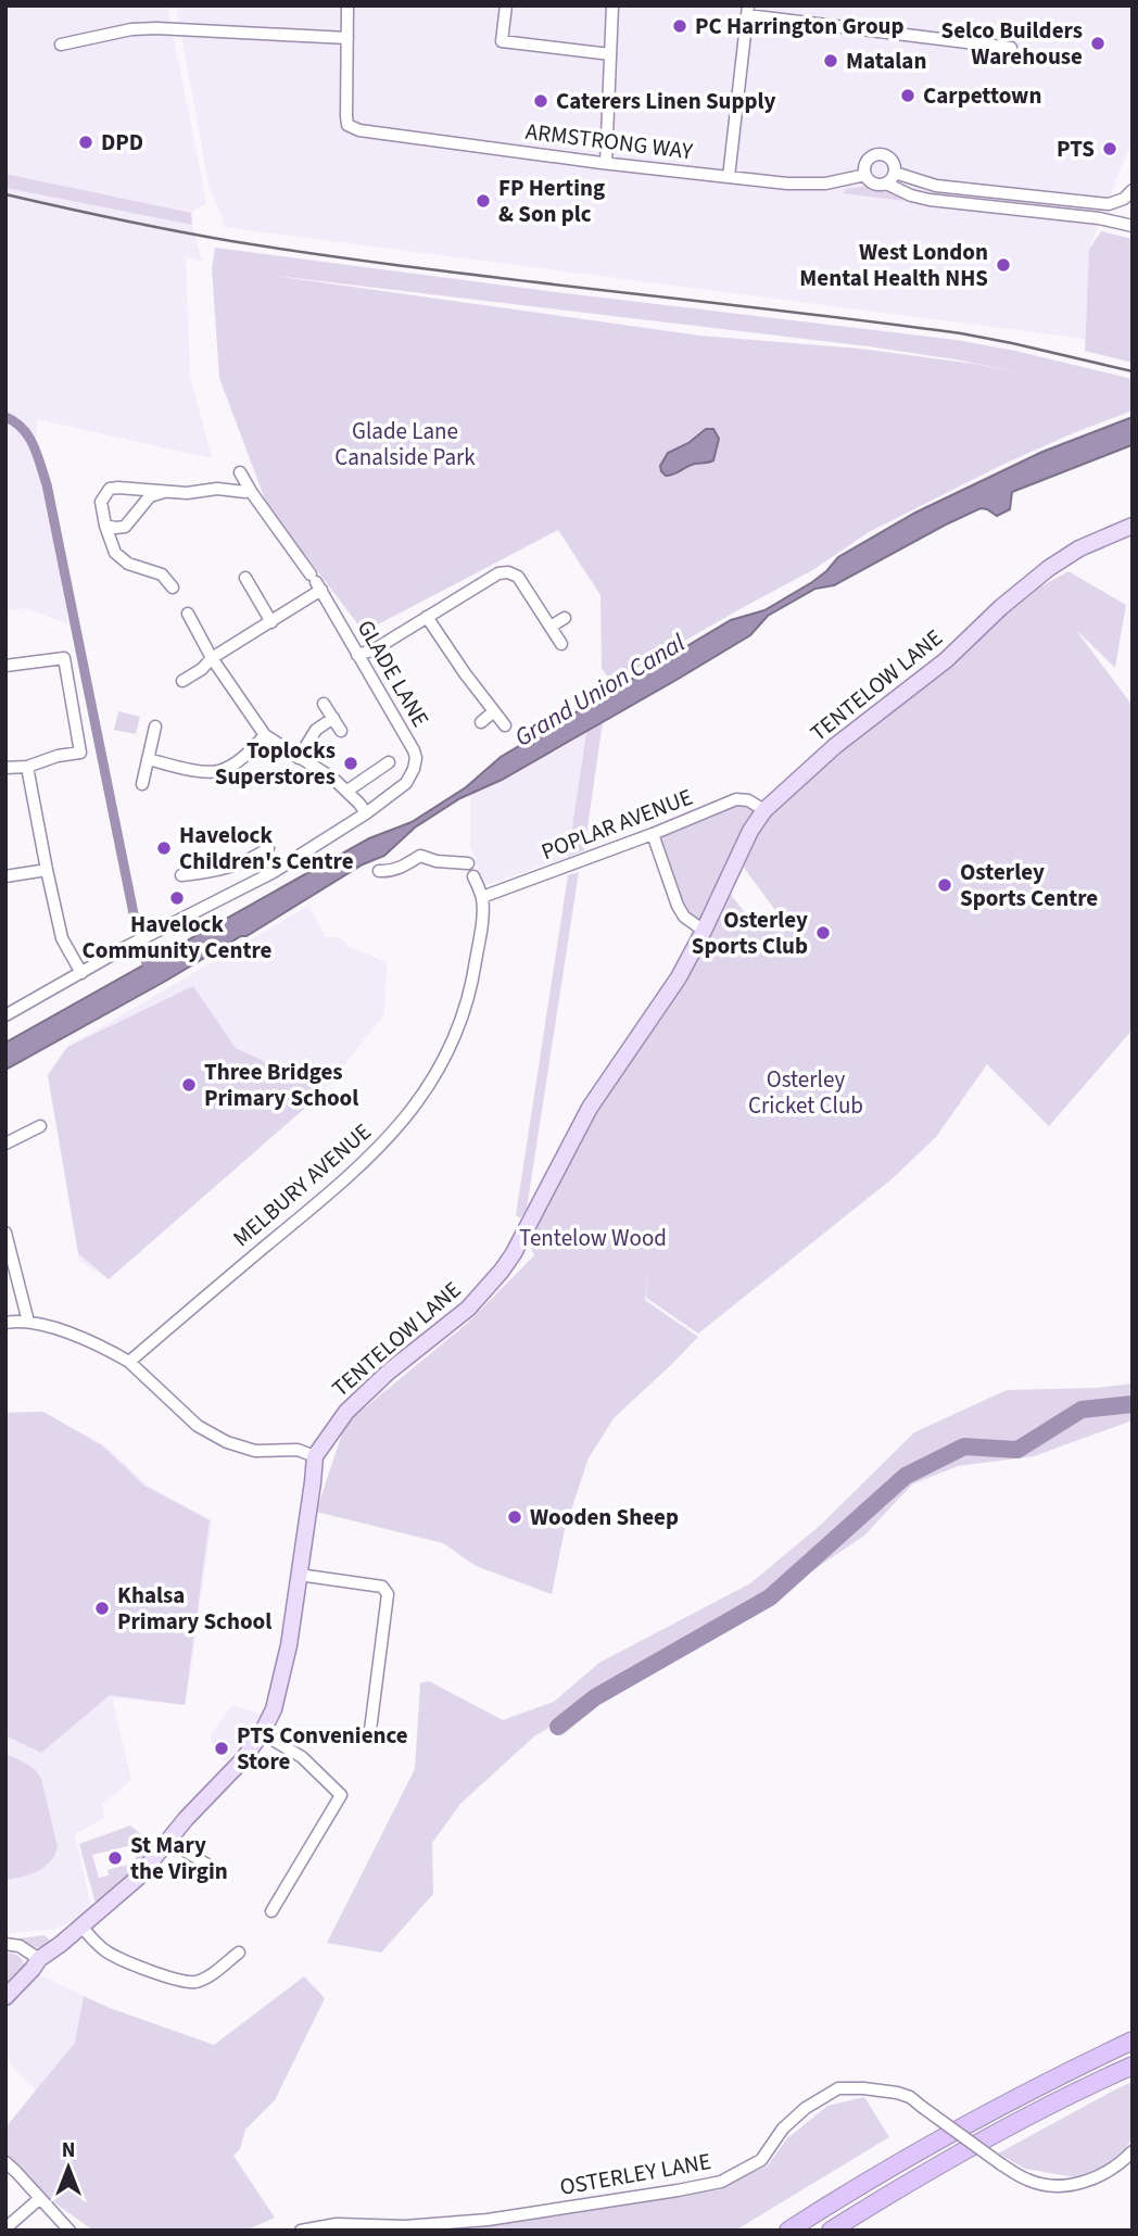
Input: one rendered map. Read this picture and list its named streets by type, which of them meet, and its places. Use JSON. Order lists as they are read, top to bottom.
{
  "streets": {
    "main road": ["TENTELOW LANE"],
    "street": [
      "ARMSTRONG WAY",
      "GLADE LANE",
      "POPLAR AVENUE",
      "MELBURY AVENUE",
      "OSTERLEY LANE"
    ]
  },
  "crossings": [
    ["TENTELOW LANE", "POPLAR AVENUE"],
    ["POPLAR AVENUE", "MELBURY AVENUE"]
  ],
  "water": ["Grand Union Canal"],
  "parks": ["Glade Lane Canalside Park", "Osterley Cricket Club", "Tentelow Wood"],
  "places": [
    "PC Harrington Group",
    "Selco Builders Warehouse",
    "Matalan",
    "Carpettown",
    "Caterers Linen Supply",
    "DPD",
    "PTS",
    "FP Herting & Son plc",
    "West London Mental Health NHS",
    "Toplocks Superstores",
    "Havelock Children's Centre",
    "Osterley Sports Centre",
    "Havelock Community Centre",
    "Osterley Sports Club",
    "Three Bridges Primary School",
    "Wooden Sheep",
    "Khalsa Primary School",
    "PTS Convenience Store",
    "St Mary the Virgin"
  ],
  "north": "top"
}
